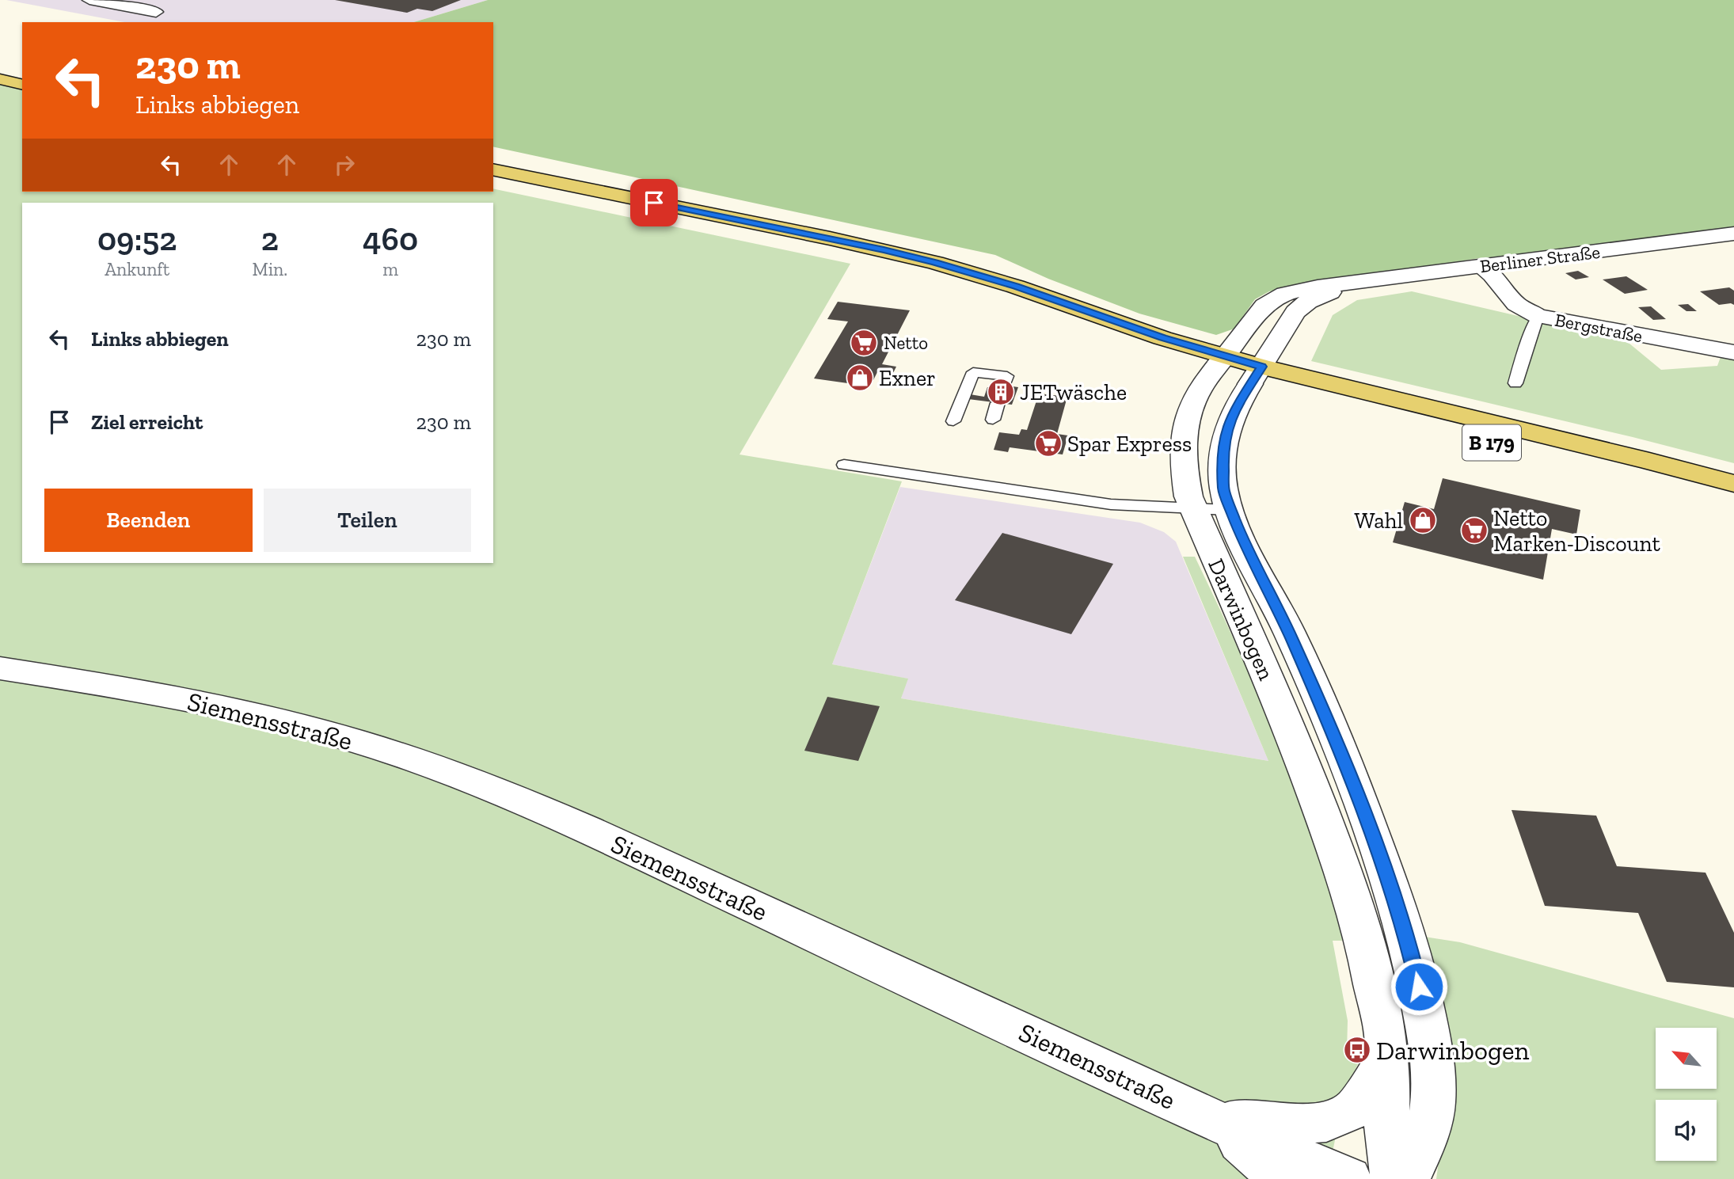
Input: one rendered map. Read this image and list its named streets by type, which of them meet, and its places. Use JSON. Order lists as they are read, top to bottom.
{
  "streets": {
    "main road": ["B 179"],
    "street": [
      "Berliner Straße",
      "Bergstraße",
      "Darwinbogen",
      "Siemensstraße"
    ]
  },
  "crossings": [
    ["Berliner Straße", "Bergstraße"],
    ["Berliner Straße", "B 179"],
    ["Berliner Straße", "Darwinbogen"],
    ["B 179", "Darwinbogen"]
  ],
  "places": {
    "supermarket": ["Netto", "Spar Express", "Netto Marken-Discount"],
    "shop": ["Exner", "Wahl"],
    "building": ["JETwäsche"],
    "bus stop": ["Darwinbogen"]
  },
  "north": "top left",
  "page": {
    "turn": ["230 m", "Links abbiegen"],
    "eta": [
      "09:52",
      "Ankunft",
      "2",
      "Min.",
      "460",
      "m"
    ],
    "list": [
      {
        "name": "Links abbiegen",
        "value": "230 m"
      },
      {
        "name": "Ziel erreicht",
        "value": "230 m"
      }
    ],
    "buttons": ["Beenden", "Teilen"]
  }
}
